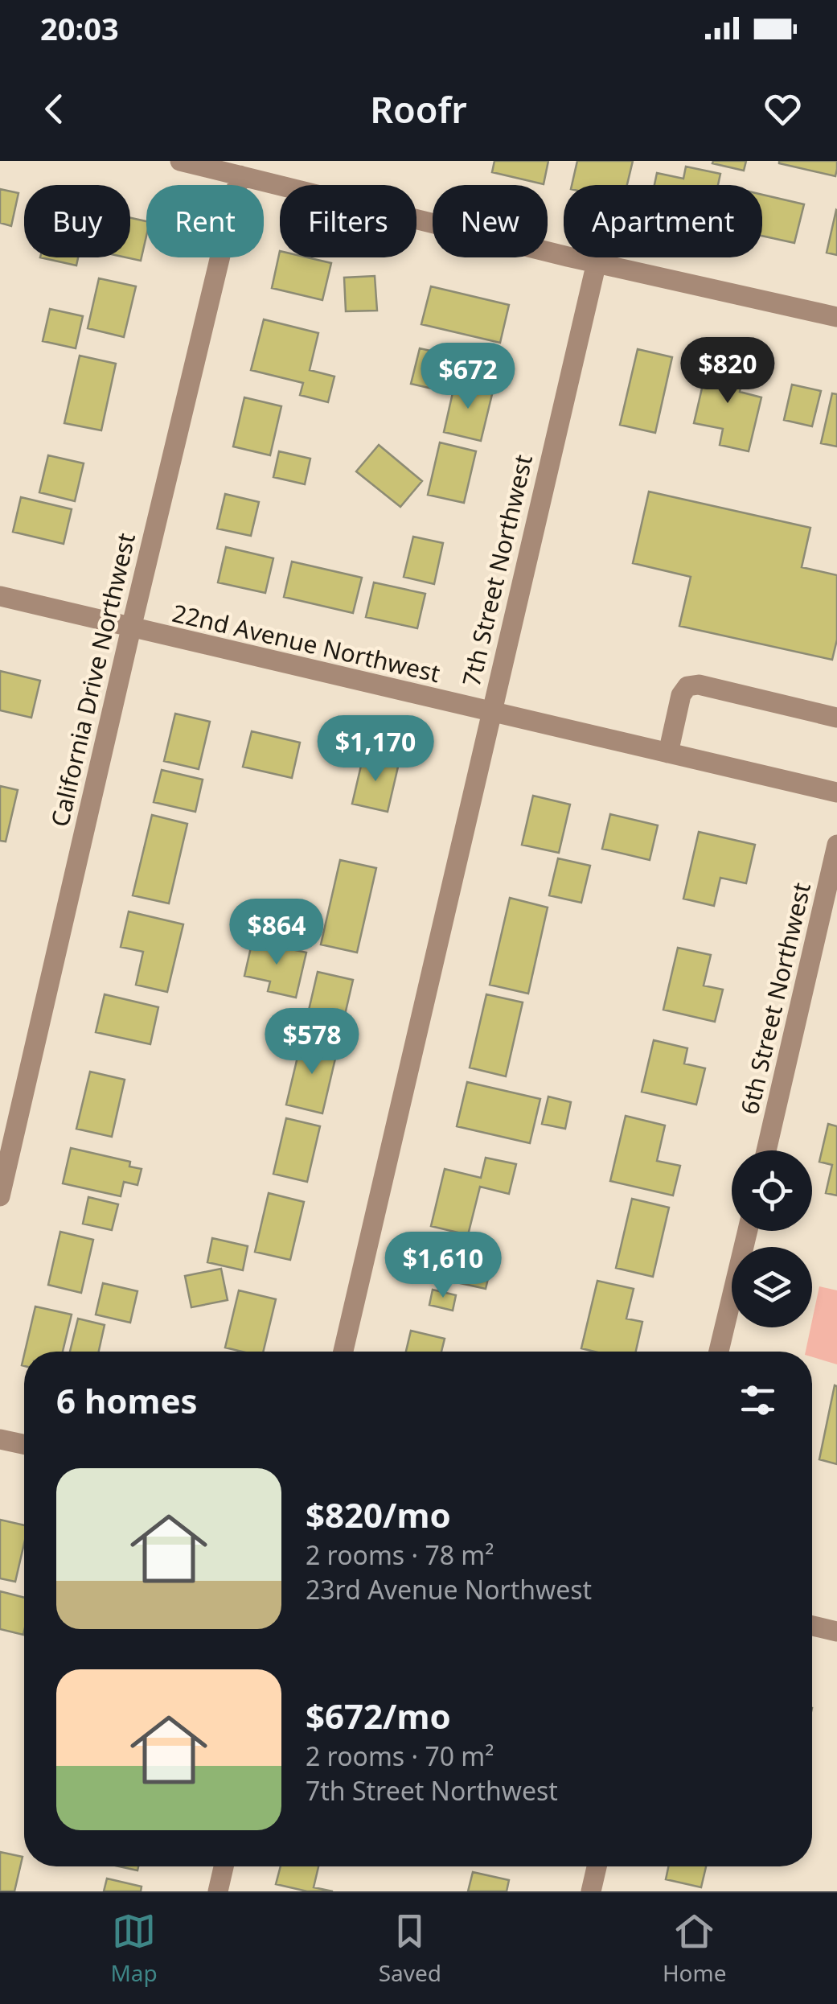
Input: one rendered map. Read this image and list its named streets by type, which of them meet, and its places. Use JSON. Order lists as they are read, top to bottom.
{
  "streets": {
    "street": [
      "7th Street Northwest",
      "22nd Avenue Northwest",
      "California Drive Northwest",
      "6th Street Northwest"
    ]
  },
  "crossings": [
    ["7th Street Northwest", "22nd Avenue Northwest"],
    ["22nd Avenue Northwest", "California Drive Northwest"]
  ],
  "page": {
    "status": "20:03",
    "header": "Roofr",
    "chip": [
      "Buy",
      "Rent",
      "Filters",
      "New",
      "Apartment"
    ],
    "price": [
      "$820",
      "$672",
      "$1,170",
      "$864",
      "$578",
      "$1,610"
    ],
    "heading": "6 homes",
    "list": [
      {
        "name": "$820/mo",
        "note": "2 rooms · 78 m² · 23rd Avenue Northwest"
      },
      {
        "name": "$672/mo",
        "note": "2 rooms · 70 m² · 7th Street Northwest"
      }
    ],
    "tabs": ["Map", "Saved", "Home"]
  }
}
